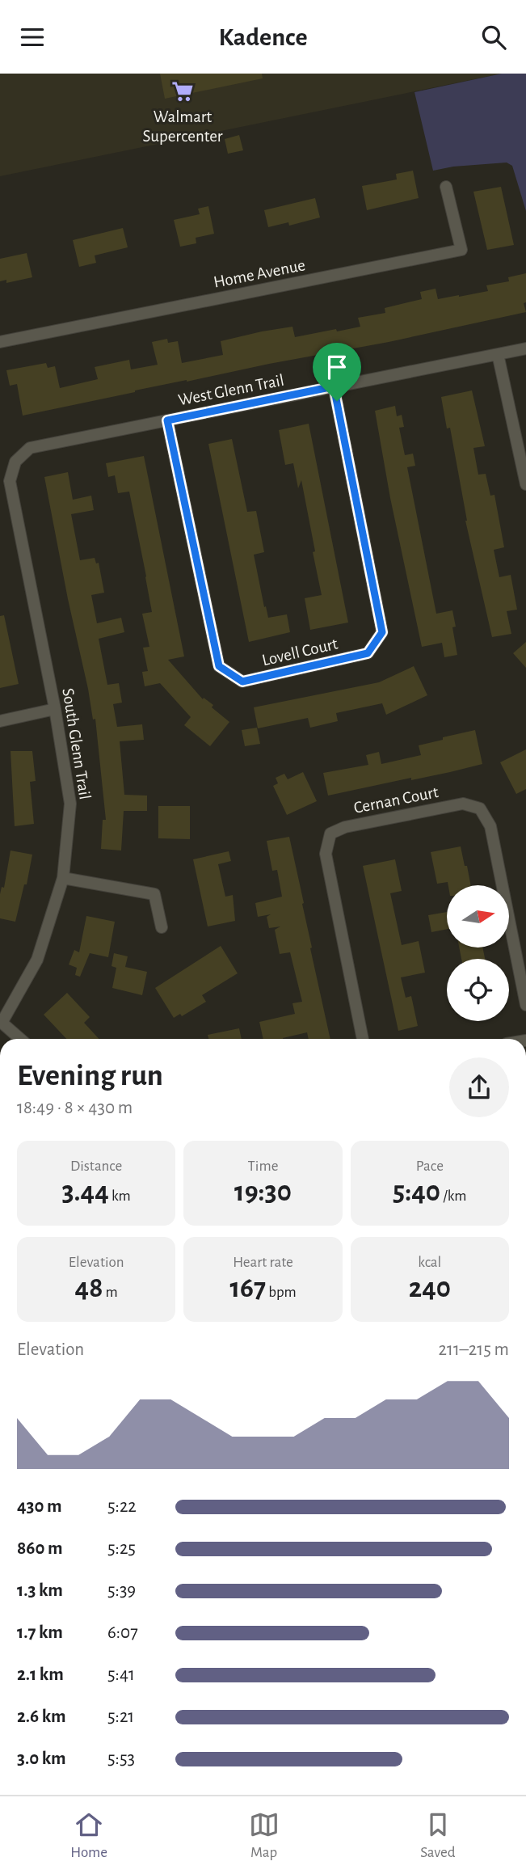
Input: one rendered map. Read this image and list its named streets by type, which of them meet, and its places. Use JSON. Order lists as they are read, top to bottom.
{
  "streets": {
    "street": [
      "Home Avenue",
      "West Glenn Trail",
      "Lovell Court",
      "South Glenn Trail",
      "Cernan Court"
    ]
  },
  "crossings": [
    ["West Glenn Trail", "Lovell Court"],
    ["West Glenn Trail", "South Glenn Trail"]
  ],
  "places": {
    "supermarket": ["Walmart Supercenter"]
  },
  "north": "right",
  "page": {
    "header": "Kadence",
    "heading": ["Evening run", "18:49 · 8 × 430 m"],
    "stats": [
      ["Distance", "3.44 km"],
      ["Time", "19:30"],
      ["Pace", "5:40 /km"],
      ["Elevation", "48 m"],
      ["Heart rate", "167 bpm"],
      ["kcal", "240"]
    ],
    "chart": ["Elevation", "211–215 m"],
    "list": [
      {
        "name": "430 m",
        "note": "5:22"
      },
      {
        "name": "860 m",
        "note": "5:25"
      },
      {
        "name": "1.3 km",
        "note": "5:39"
      },
      {
        "name": "1.7 km",
        "note": "6:07"
      },
      {
        "name": "2.1 km",
        "note": "5:41"
      },
      {
        "name": "2.6 km",
        "note": "5:21"
      },
      {
        "name": "3.0 km",
        "note": "5:53"
      }
    ],
    "tabs": ["Home", "Map", "Saved"]
  }
}
